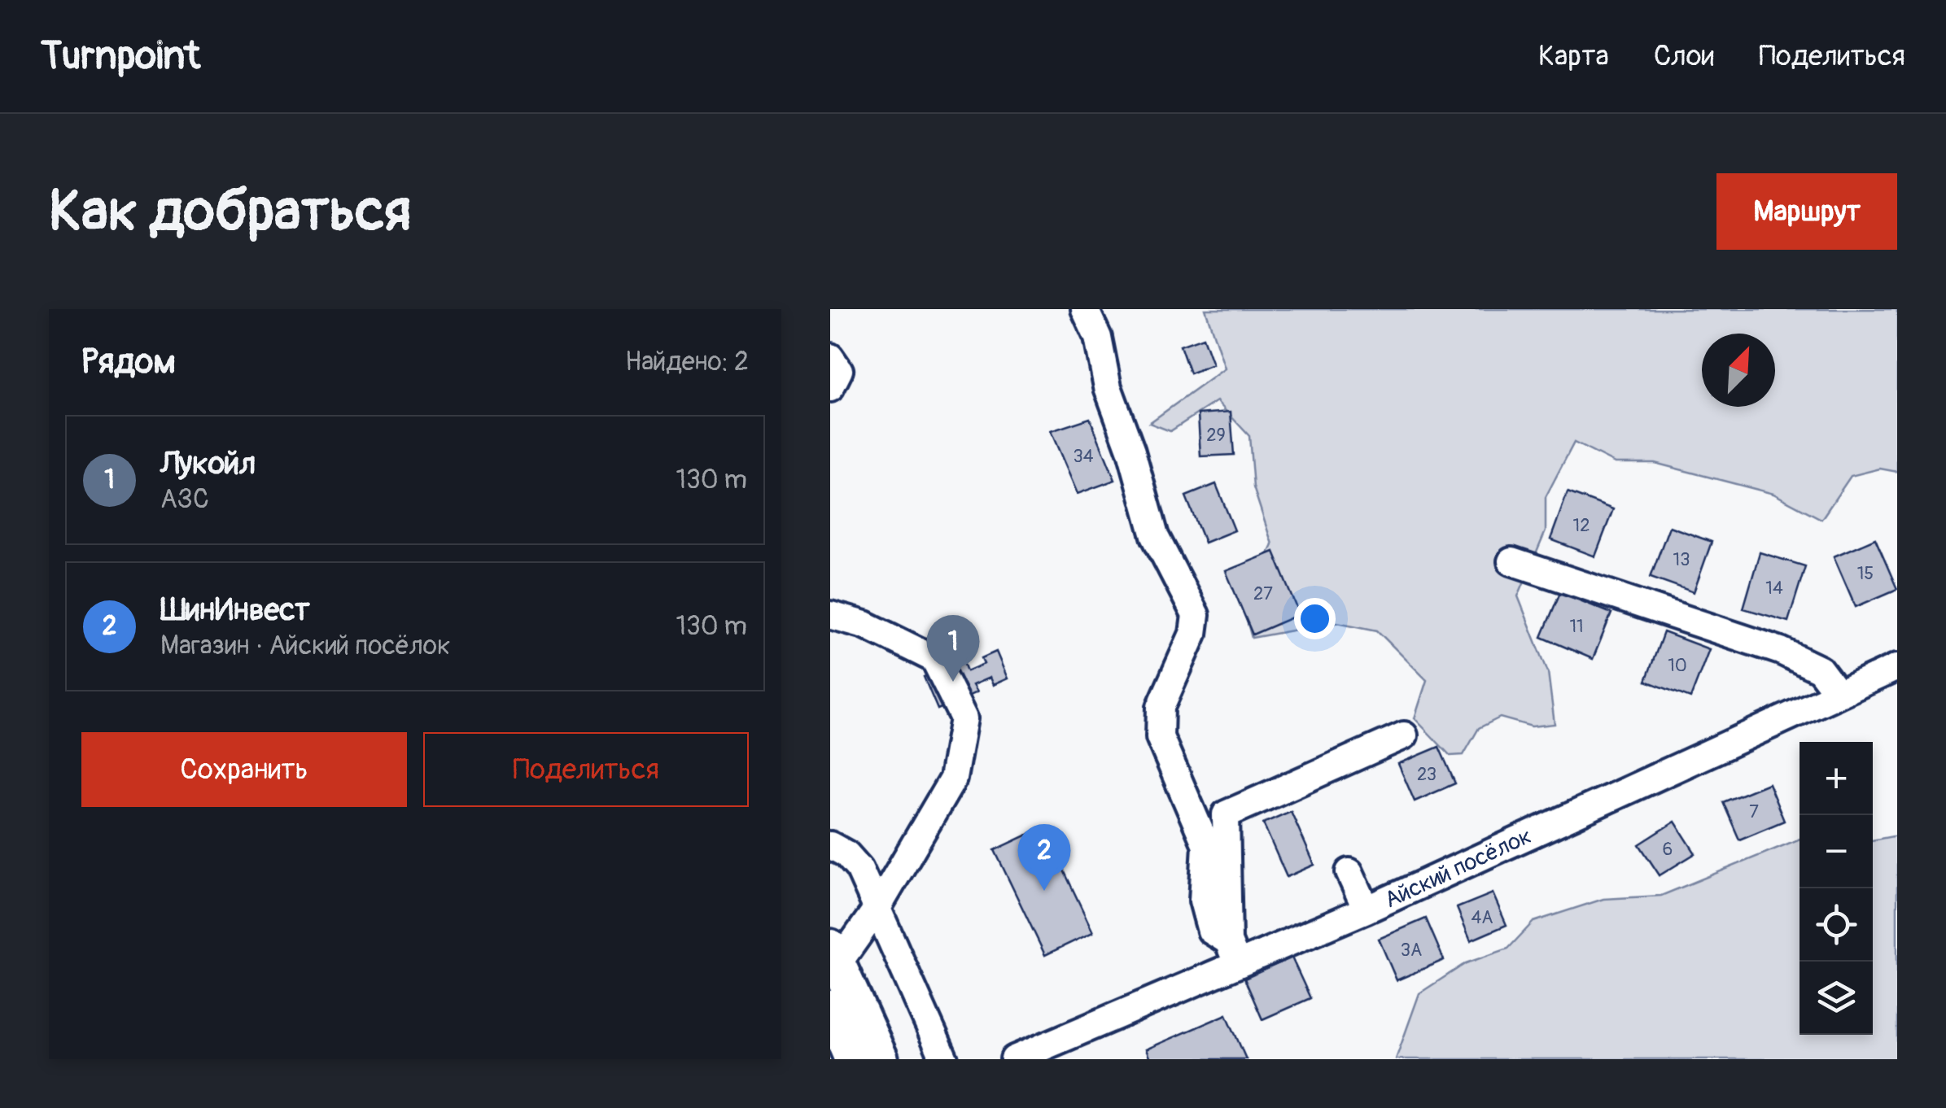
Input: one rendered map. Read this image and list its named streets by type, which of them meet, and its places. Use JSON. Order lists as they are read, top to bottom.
{
  "streets": {
    "street": ["Айский посёлок"]
  },
  "house_numbers": [
    "29",
    "34",
    "12",
    "13",
    "15",
    "14",
    "27",
    "11",
    "10",
    "23",
    "7",
    "6",
    "4А",
    "3А"
  ],
  "north": "top right",
  "page": {
    "header": "Turnpoint",
    "nav": ["Карта", "Слои", "Поделиться"],
    "buttons": [
      "Маршрут",
      ["Сохранить", "Поделиться"]
    ],
    "title": "Как добраться",
    "heading": ["Рядом", "Найдено: 2"],
    "list": [
      {
        "mark": "1",
        "name": "Лукойл",
        "note": "АЗС",
        "value": "130 m"
      },
      {
        "mark": "2",
        "name": "ШинИнвест",
        "note": "Магазин · Айский посёлок",
        "value": "130 m"
      }
    ],
    "pins": ["1", "2"],
    "map_buttons": ["+", "−"]
  }
}
